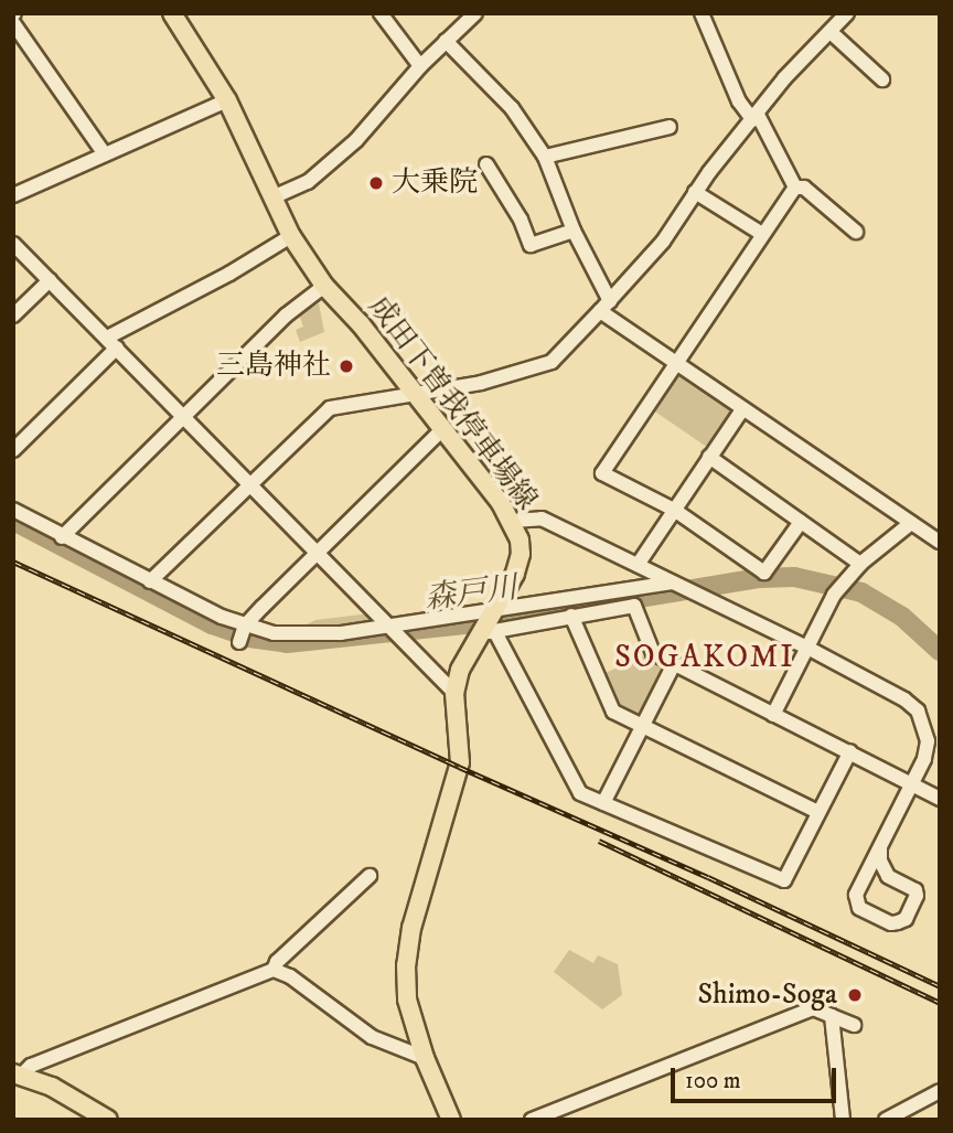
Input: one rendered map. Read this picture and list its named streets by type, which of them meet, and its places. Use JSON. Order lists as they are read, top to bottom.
{
  "streets": {
    "main road": ["成田下曽我停車場線"]
  },
  "districts": ["SOGAKOMI"],
  "water": ["森戸川"],
  "places": ["大乗院", "三島神社", "Shimo-Soga"],
  "scale_bar": "100 m"
}
